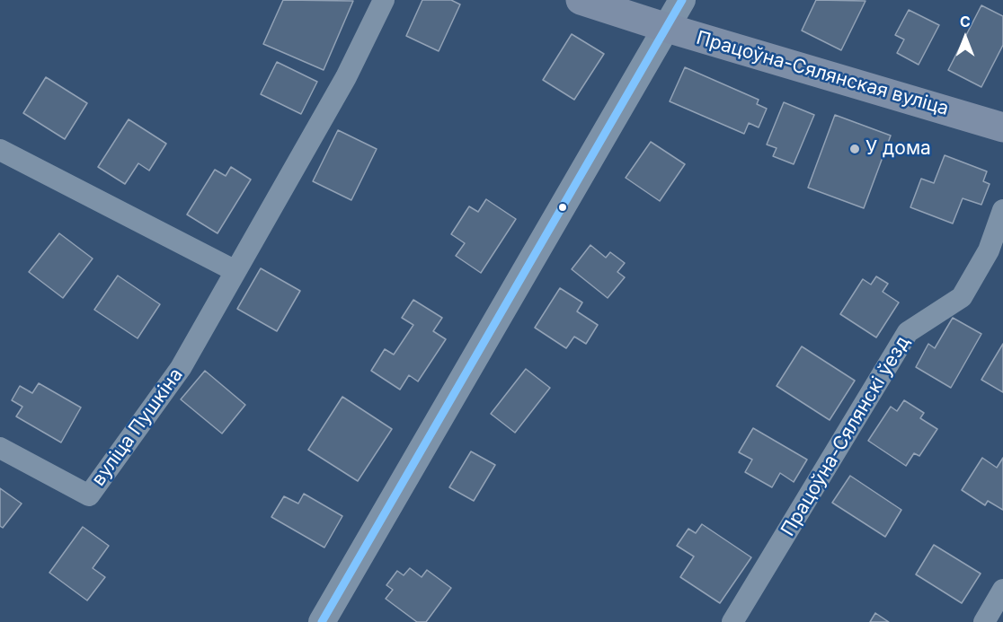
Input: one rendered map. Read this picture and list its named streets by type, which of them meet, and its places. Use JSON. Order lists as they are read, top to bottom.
{
  "streets": {
    "main road": ["Працоўна-Сялянская вуліца"],
    "street": ["вуліца Пушкіна", "Працоўна-Сялянскі ўезд"]
  },
  "places": ["У дома"],
  "north": "top"
}
